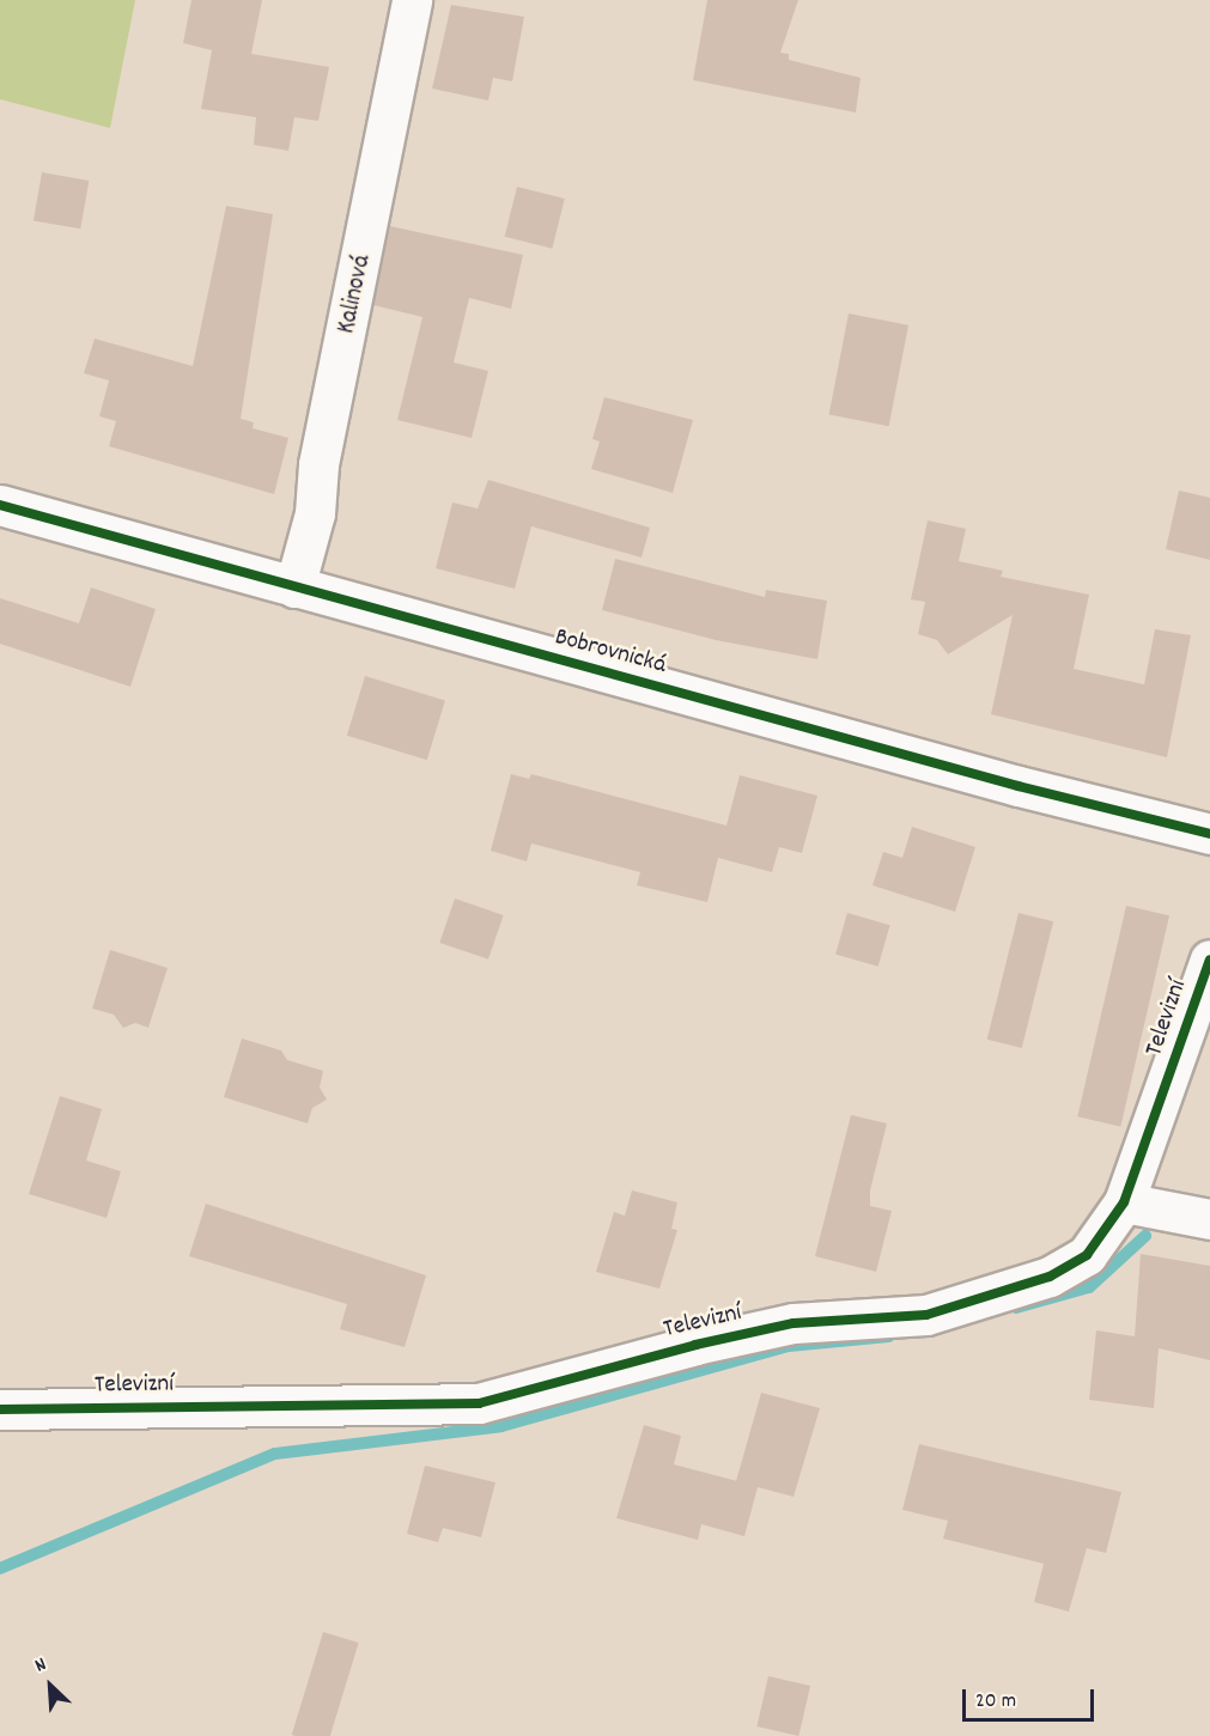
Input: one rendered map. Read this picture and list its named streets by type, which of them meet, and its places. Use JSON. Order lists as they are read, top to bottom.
{
  "streets": {
    "street": ["Kalinová", "Bobrovnická", "Televizní"]
  },
  "crossings": [
    ["Kalinová", "Bobrovnická"]
  ],
  "scale_bar": "20 m",
  "north": "top left"
}
